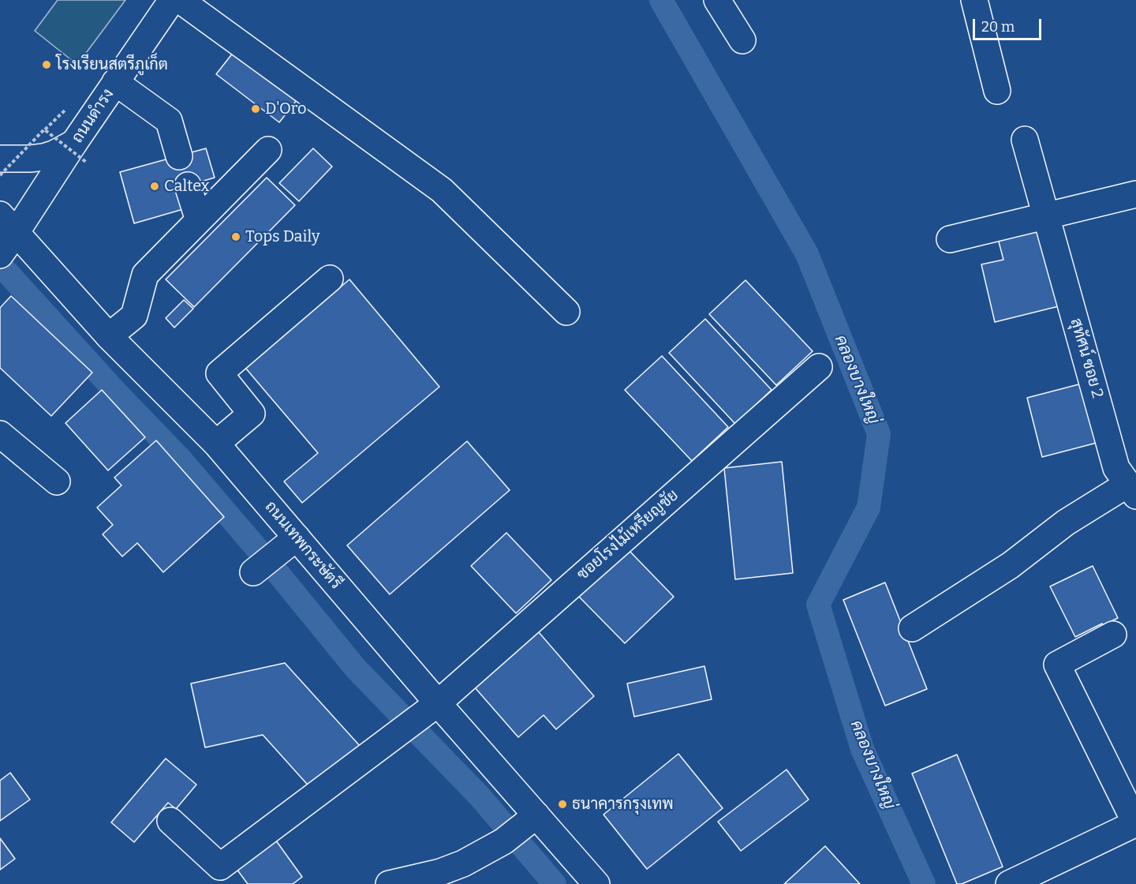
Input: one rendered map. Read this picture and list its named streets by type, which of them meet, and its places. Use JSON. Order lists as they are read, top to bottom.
{
  "streets": {
    "street": [
      "ถนนดำรง",
      "สุทัศน์ ซอย 2",
      "ซอยโรงไม้เหรียญชัย",
      "ถนนเทพกระษัตรี"
    ]
  },
  "crossings": [
    ["ถนนดำรง", "ถนนเทพกระษัตรี"],
    ["ซอยโรงไม้เหรียญชัย", "ถนนเทพกระษัตรี"]
  ],
  "water": ["คลองบางใหญ่"],
  "places": [
    "โรงเรียนสตรีภูเก็ต",
    "D'Oro",
    "Caltex",
    "Tops Daily",
    "ธนาคารกรุงเทพ"
  ],
  "scale_bar": "20 m"
}
